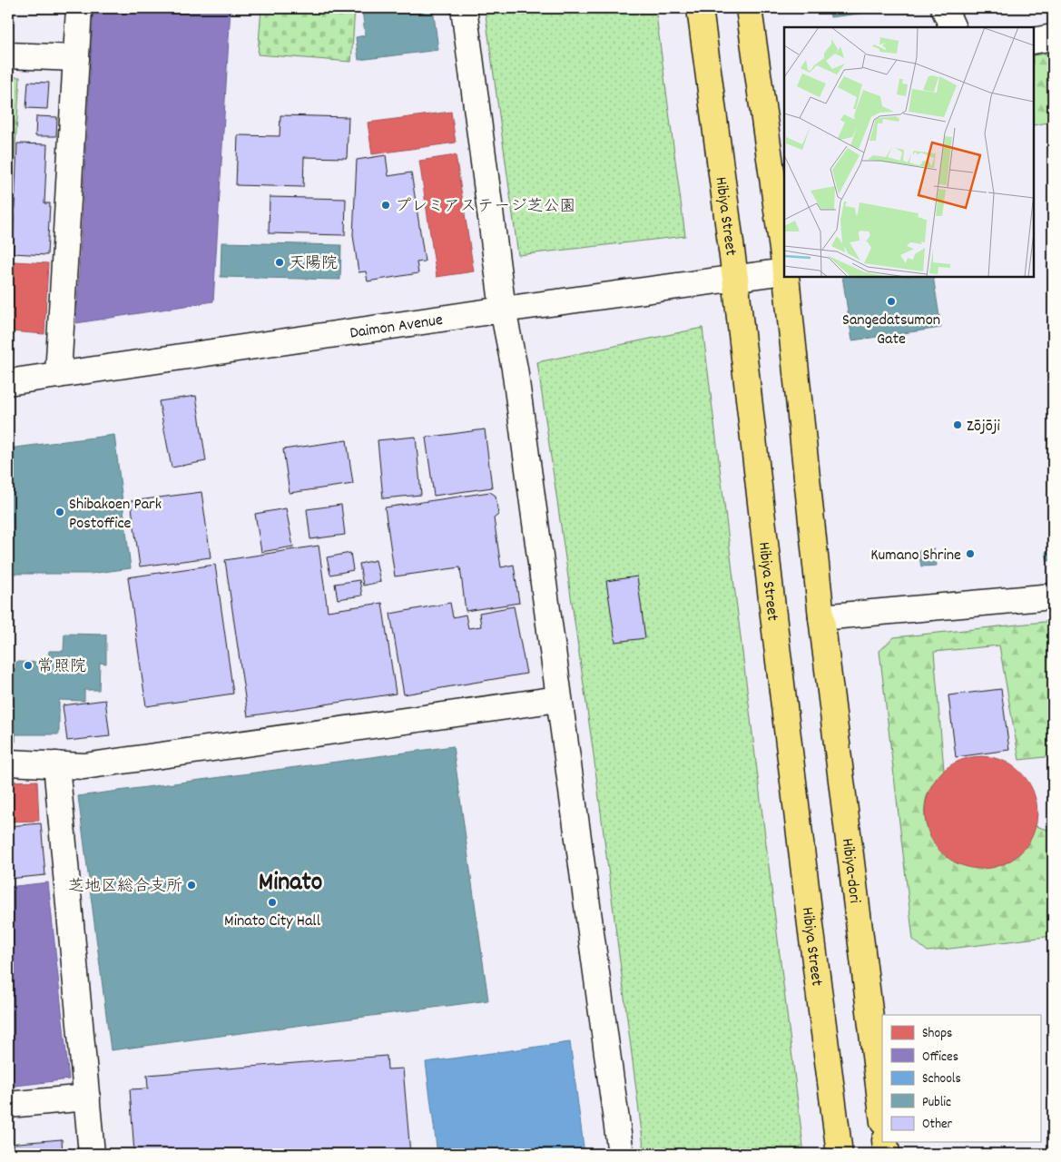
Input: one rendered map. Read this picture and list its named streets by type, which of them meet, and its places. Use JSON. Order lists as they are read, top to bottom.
{
  "streets": {
    "main road": ["Hibiya Street", "Hibiya-dori"],
    "street": ["Daimon Avenue"]
  },
  "crossings": [
    ["Hibiya Street", "Daimon Avenue"]
  ],
  "districts": ["Minato"],
  "places": [
    "プレミアステージ芝公園",
    "天陽院",
    "Sangedatsumon Gate",
    "Zōjōji",
    "Shibakoen Park Postoffice",
    "Kumano Shrine",
    "常照院",
    "芝地区総合支所",
    "Minato City Hall"
  ],
  "legend": [
    "Shops",
    "Offices",
    "Schools",
    "Public",
    "Other"
  ]
}
